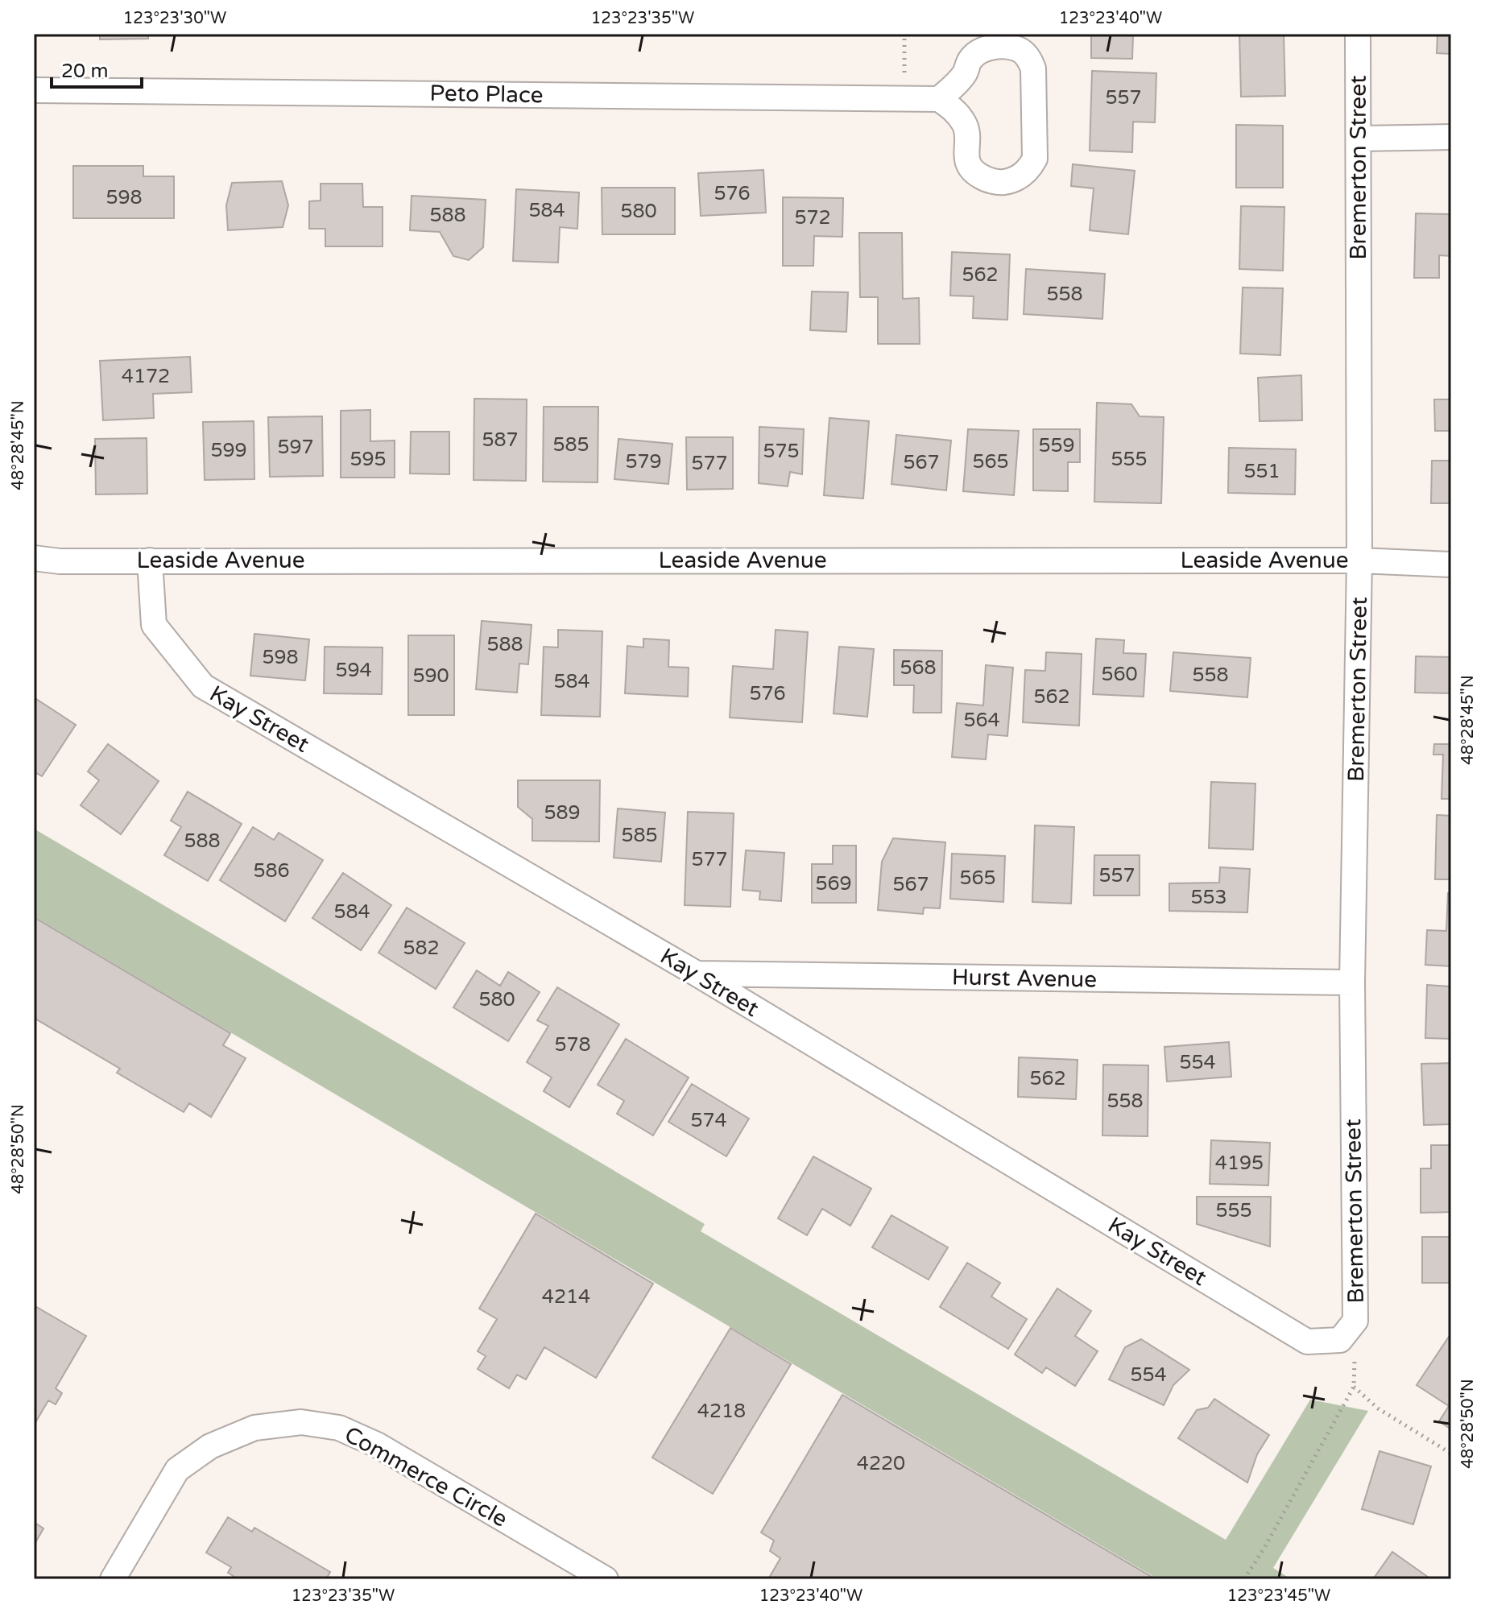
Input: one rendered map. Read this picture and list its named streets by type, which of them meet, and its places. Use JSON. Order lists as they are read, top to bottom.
{
  "streets": {
    "street": [
      "Peto Place",
      "Bremerton Street",
      "Leaside Avenue",
      "Kay Street",
      "Hurst Avenue",
      "Commerce Circle"
    ]
  },
  "crossings": [
    ["Bremerton Street", "Leaside Avenue"],
    ["Bremerton Street", "Kay Street"],
    ["Bremerton Street", "Hurst Avenue"],
    ["Leaside Avenue", "Kay Street"],
    ["Kay Street", "Hurst Avenue"]
  ],
  "house_numbers": [
    "557",
    "576",
    "598",
    "584",
    "580",
    "588",
    "572",
    "562",
    "558",
    "4172",
    "587",
    "585",
    "559",
    "597",
    "599",
    "575",
    "595",
    "555",
    "579",
    "565",
    "567",
    "577",
    "551",
    "588",
    "598",
    "568",
    "594",
    "560",
    "558",
    "590",
    "584",
    "576",
    "562",
    "564",
    "589",
    "585",
    "588",
    "577",
    "586",
    "557",
    "565",
    "569",
    "567",
    "553",
    "584",
    "582",
    "580",
    "578",
    "554",
    "562",
    "558",
    "574",
    "4195",
    "555",
    "4214",
    "554",
    "4218",
    "4220"
  ],
  "scale_bar": "20 m",
  "coordinates": [
    "123°23'30\"W",
    "123°23'35\"W",
    "123°23'40\"W",
    "48°28'45\"N",
    "48°28'50\"N",
    "123°23'45\"W"
  ]
}
